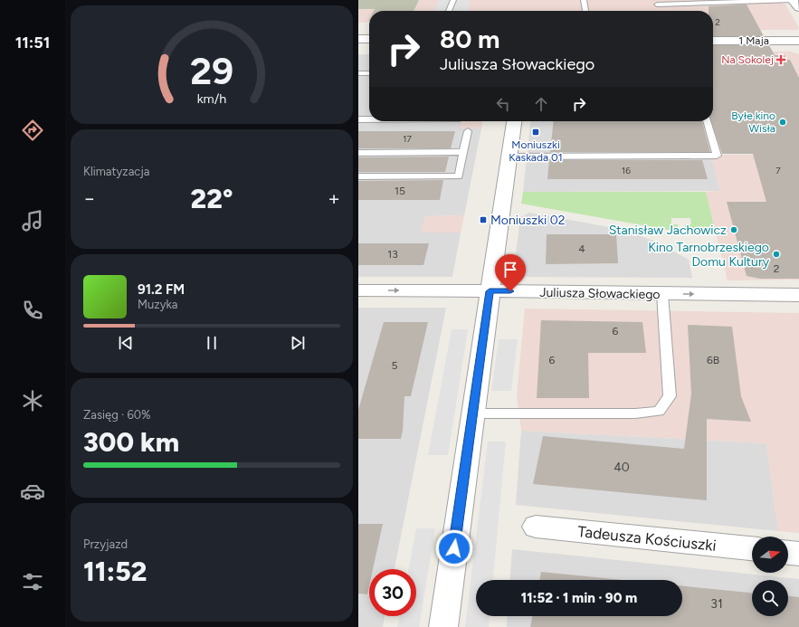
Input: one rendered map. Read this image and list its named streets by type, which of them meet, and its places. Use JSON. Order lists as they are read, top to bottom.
{
  "streets": {
    "street": ["1 Maja", "Juliusza Słowackiego", "Tadeusza Kościuszki"]
  },
  "one_way": ["Juliusza Słowackiego"],
  "places": {
    "health": ["Na Sokolej"],
    "other": ["Byłe kino Wisła", "Stanisław Jachowicz", "Kino Tarnobrzeskiego Domu Kultury"],
    "transit": ["Moniuszki Kaskada 01", "Moniuszki 02"]
  },
  "house_numbers": [
    "2",
    "17",
    "16",
    "7",
    "15",
    "4",
    "13",
    "2",
    "6",
    "6",
    "6B",
    "5",
    "40",
    "31"
  ],
  "north": "right",
  "page": {
    "tabs": "11:51",
    "turn": ["80 m", "Juliusza Słowackiego"],
    "tile": [
      "Klimatyzacja",
      ["Zasięg · 60%", "300 km"],
      ["Przyjazd", "11:52"]
    ],
    "heat": ["−", "22°", "+"],
    "song": ["91.2 FM", "Muzyka"],
    "limit": "30",
    "trip": "11:52 · 1 min · 90 m",
    "gauge": ["29", "km/h"]
  }
}
